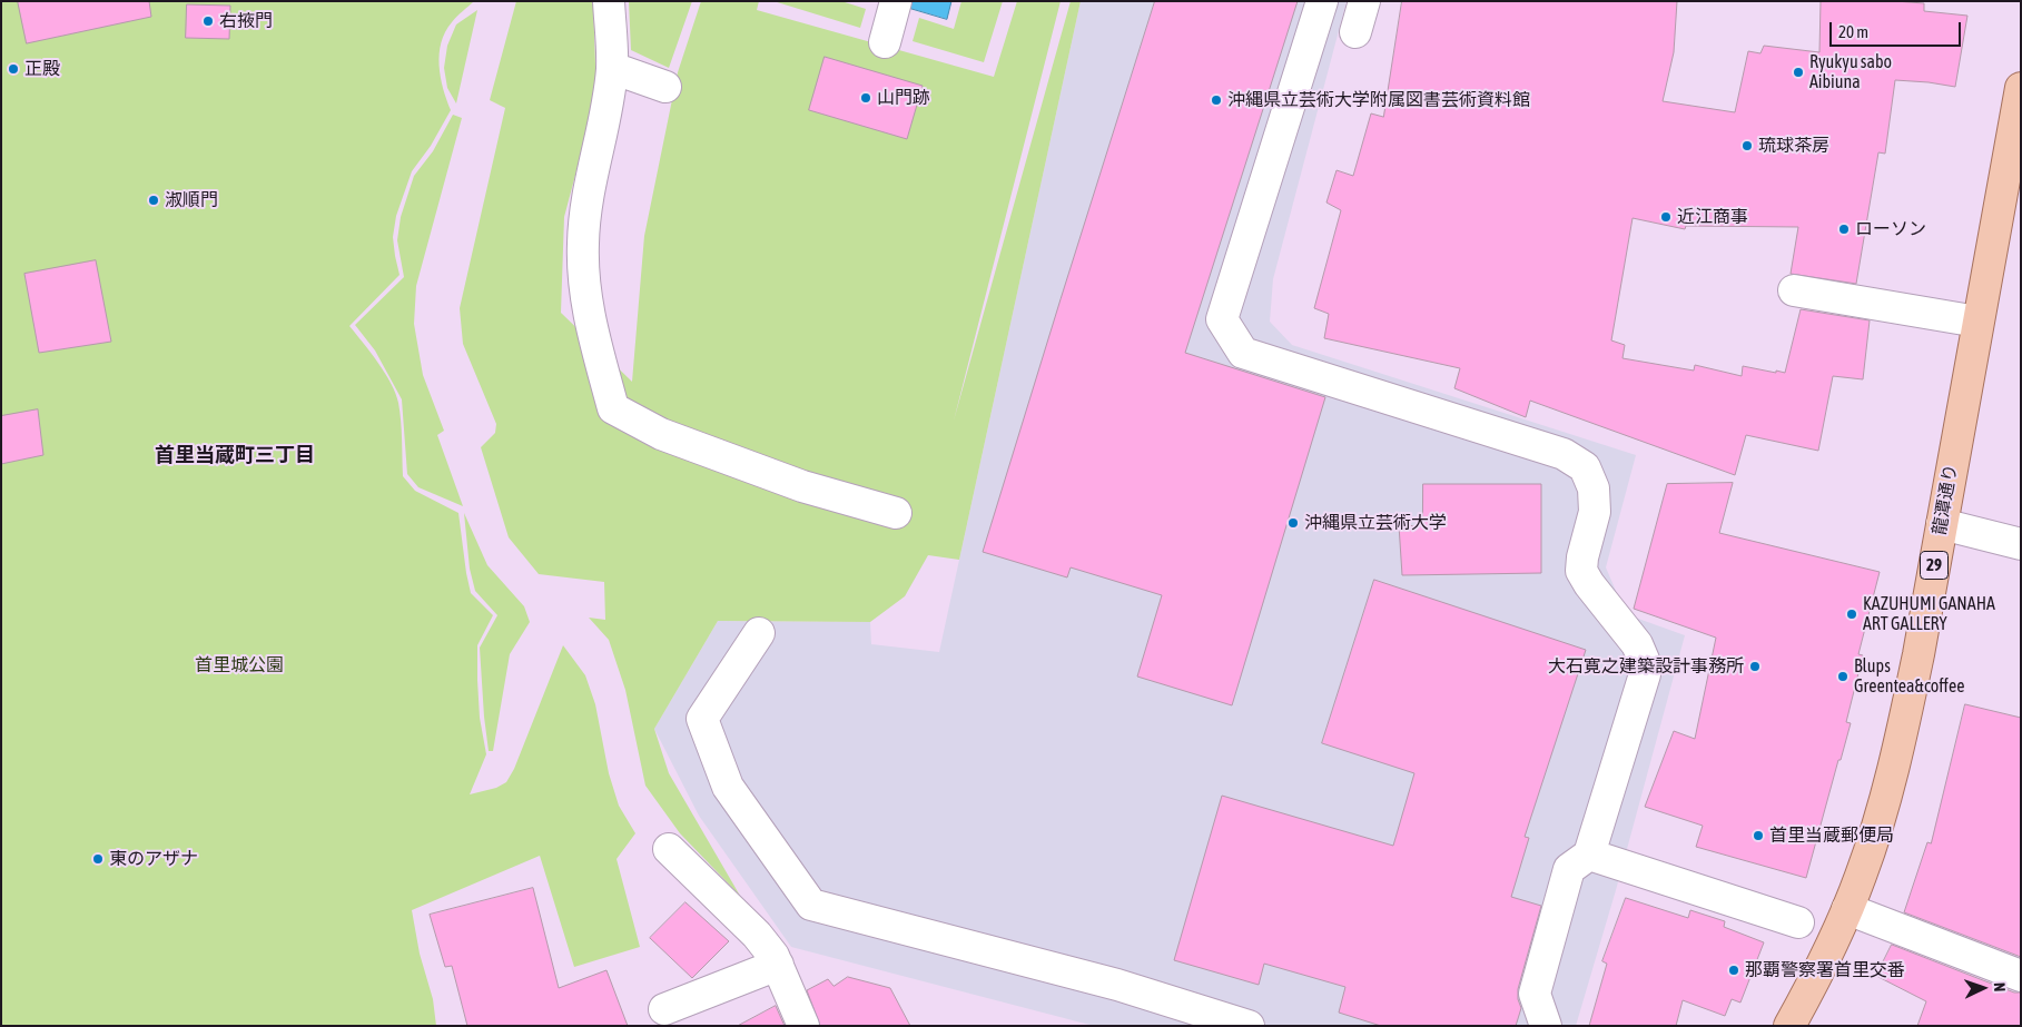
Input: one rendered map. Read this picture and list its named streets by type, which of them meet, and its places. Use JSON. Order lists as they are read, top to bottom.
{
  "streets": {
    "main road": ["龍潭通り", "29"]
  },
  "districts": ["首里当蔵町三丁目"],
  "parks": ["首里城公園"],
  "places": [
    "右掖門",
    "正殿",
    "Ryukyu sabo Aibiuna",
    "山門跡",
    "沖縄県立芸術大学附属図書芸術資料館",
    "琉球茶房",
    "淑順門",
    "近江商事",
    "ローソン",
    "沖縄県立芸術大学",
    "KAZUHUMI GANAHA ART GALLERY",
    "大石寛之建築設計事務所",
    "Blups Greentea&coffee",
    "首里当蔵郵便局",
    "東のアザナ",
    "那覇警察署首里交番"
  ],
  "scale_bar": "20 m",
  "north": "right"
}
